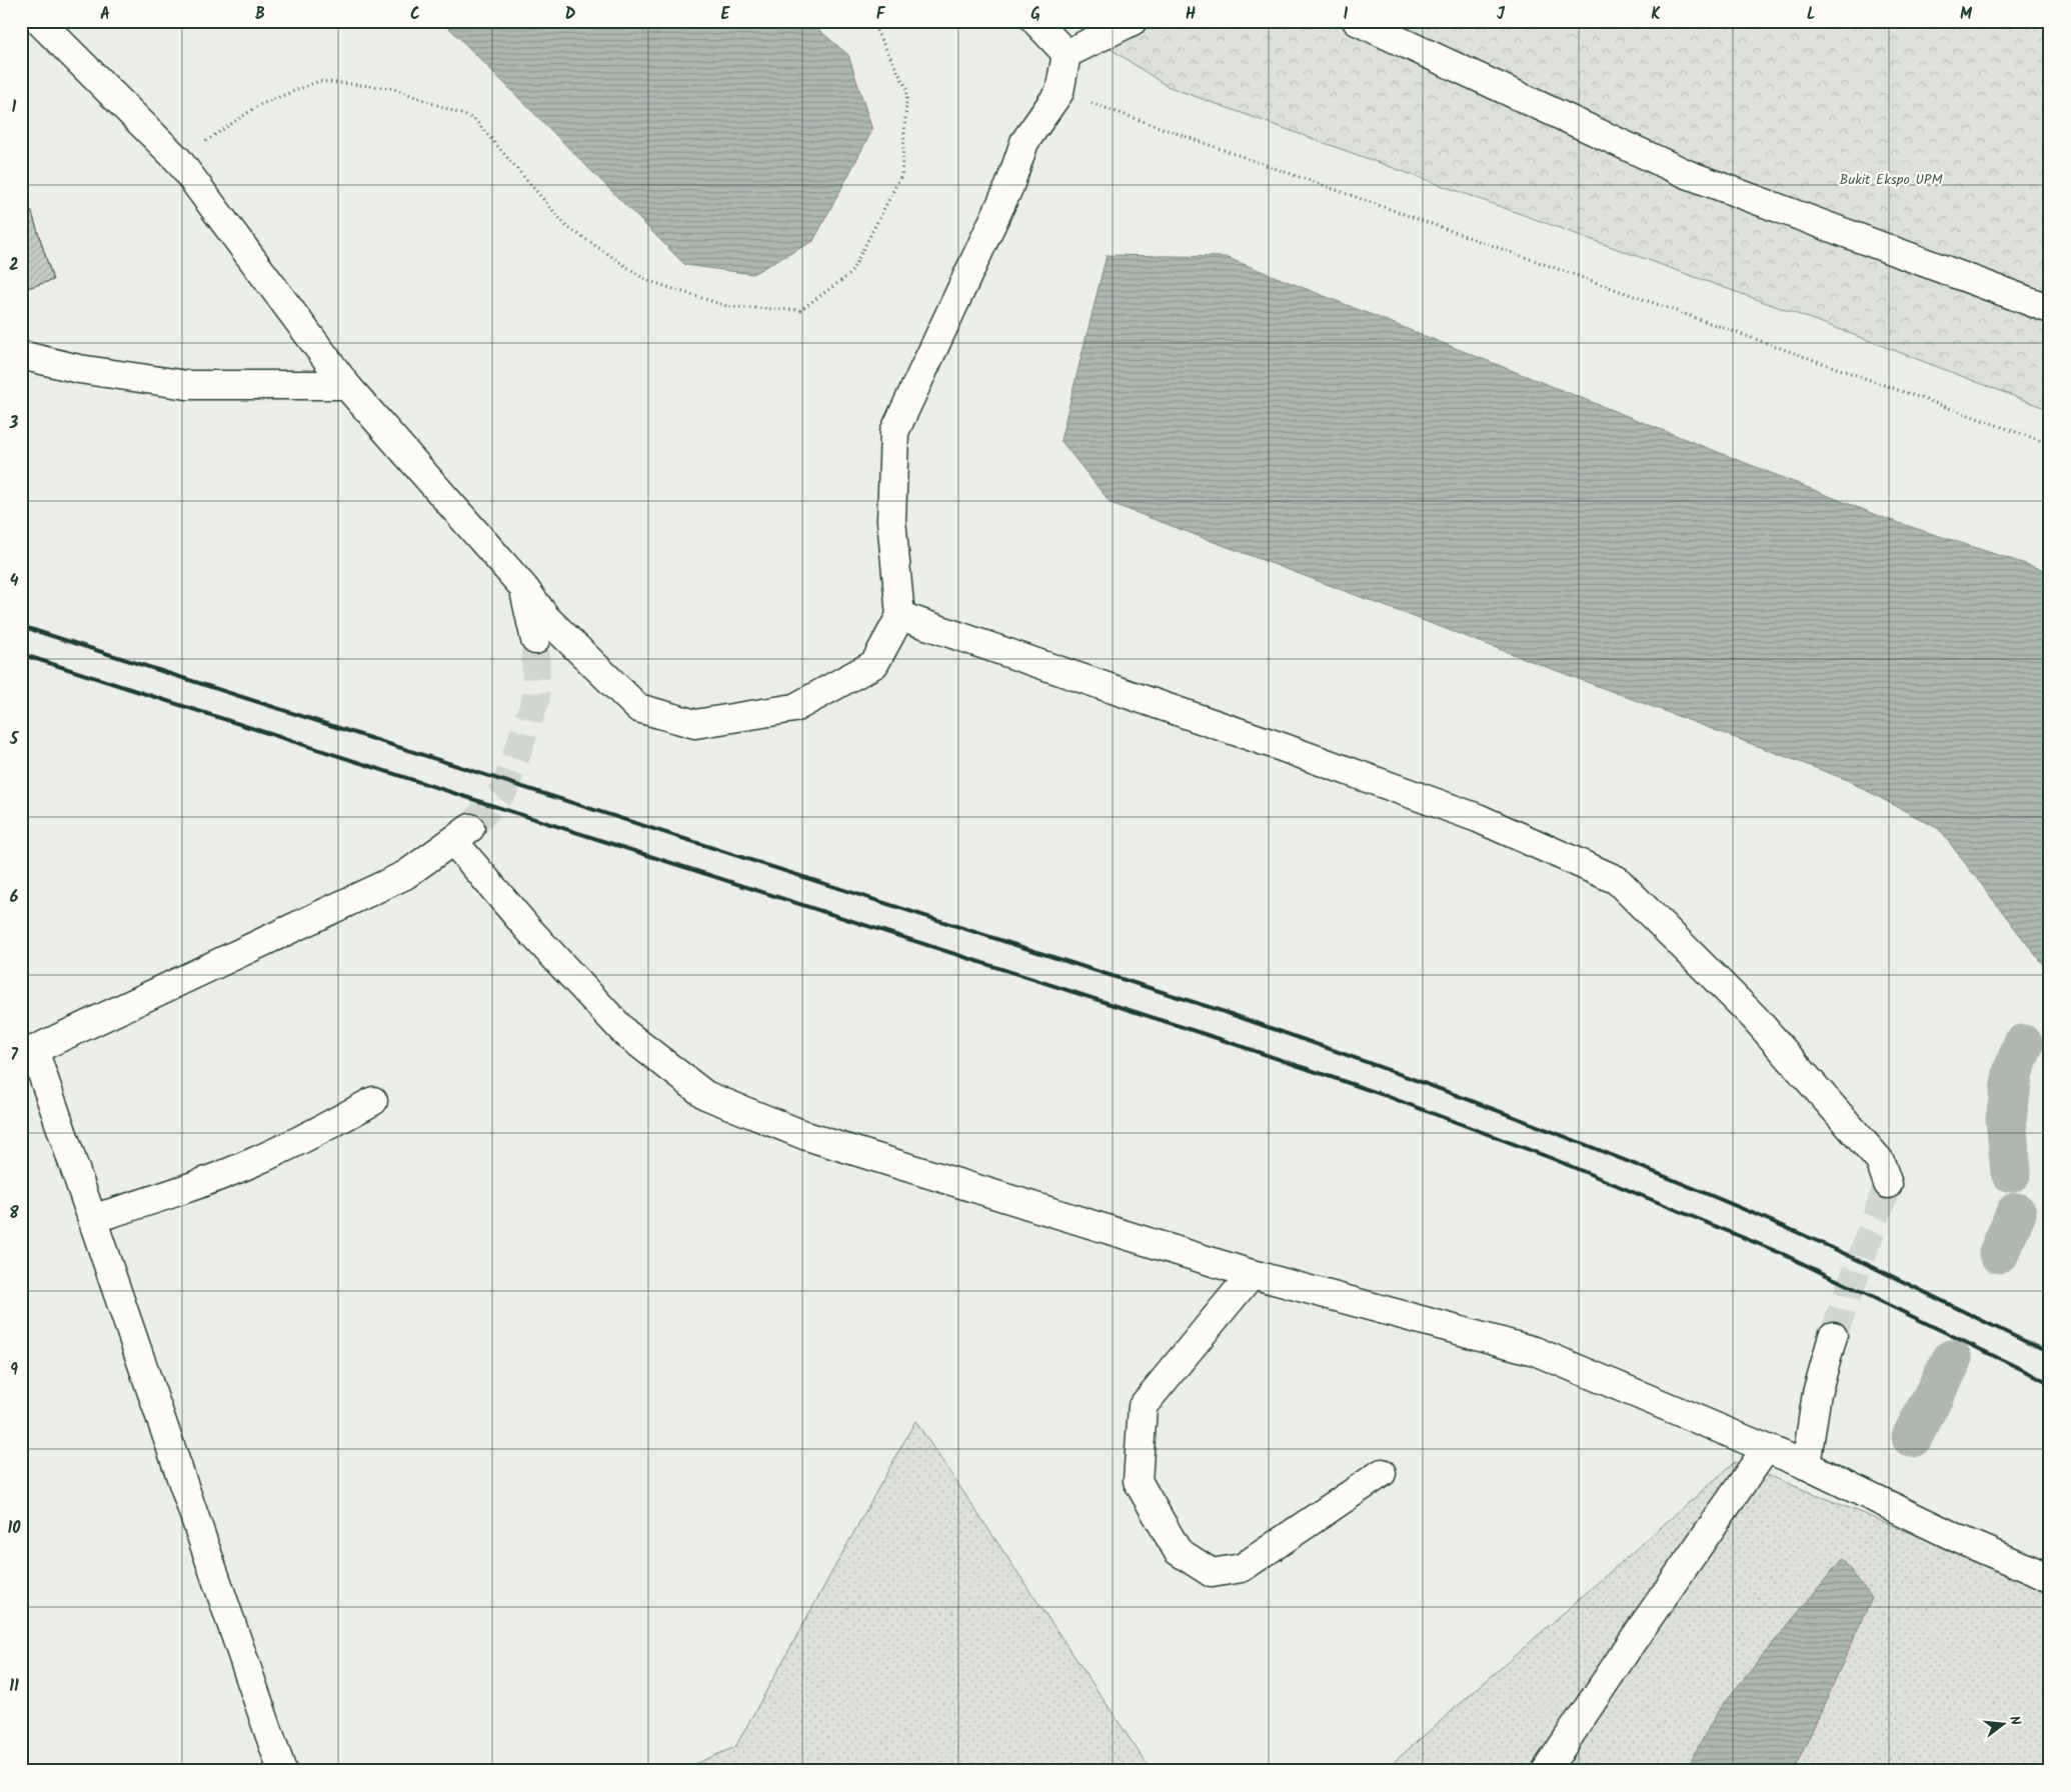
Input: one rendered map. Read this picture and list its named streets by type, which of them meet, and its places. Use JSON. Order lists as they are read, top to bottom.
{
  "parks": ["Bukit Ekspo UPM"],
  "north": "right",
  "grid": {
    "columns": [
      "A",
      "B",
      "C",
      "D",
      "E",
      "F",
      "G",
      "H",
      "I",
      "J",
      "K",
      "L",
      "M"
    ],
    "rows": [
      "1",
      "2",
      "3",
      "4",
      "5",
      "6",
      "7",
      "8",
      "9",
      "10",
      "11"
    ]
  }
}
